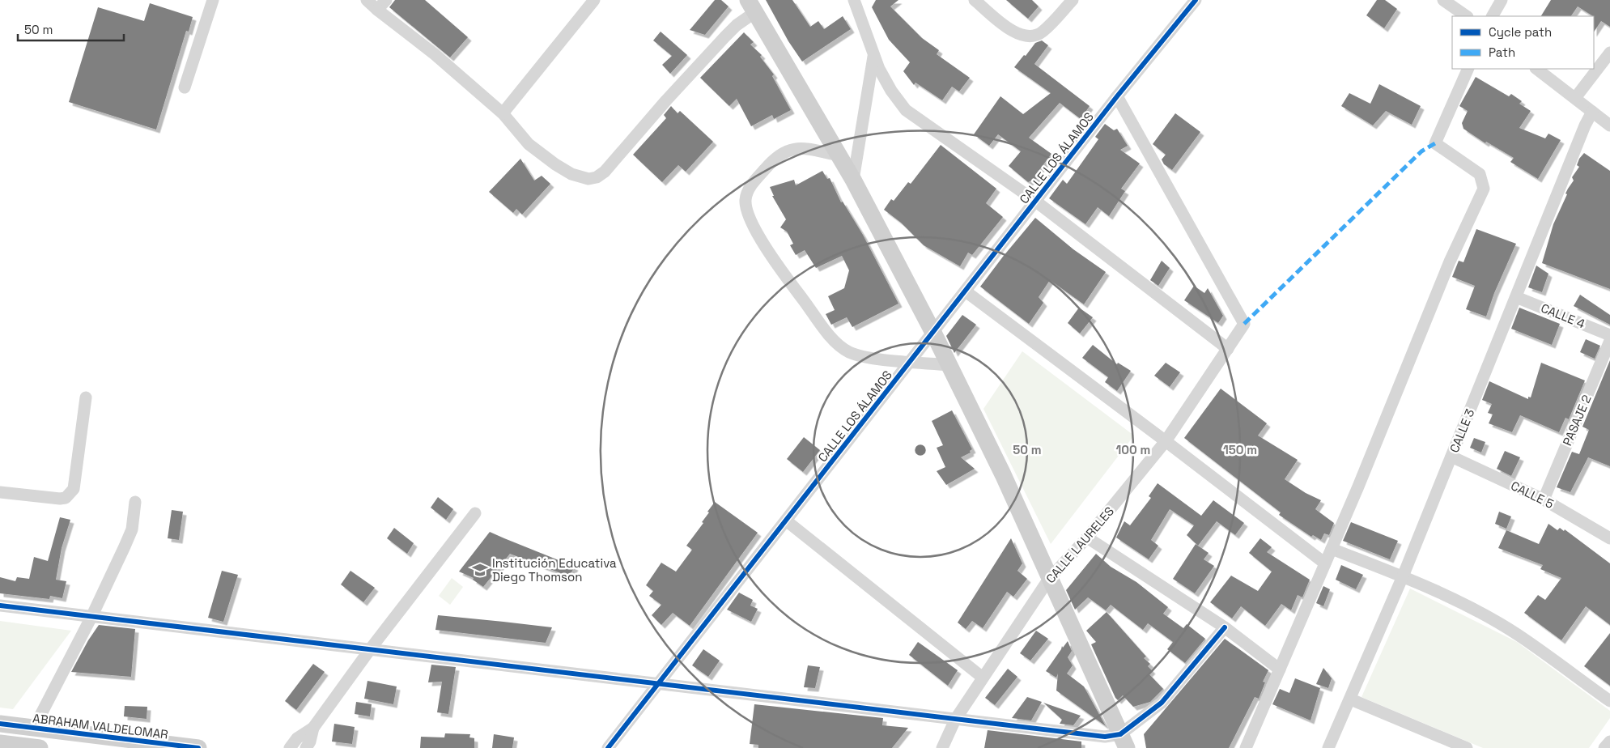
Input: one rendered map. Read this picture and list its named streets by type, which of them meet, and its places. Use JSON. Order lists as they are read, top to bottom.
{
  "streets": {
    "street": [
      "CALLE LOS ÁLAMOS",
      "CALLE 4",
      "PASAJE 2",
      "CALLE 3",
      "CALLE 5",
      "CALLE LAURELES",
      "ABRAHAM VALDELOMAR"
    ]
  },
  "crossings": [
    ["CALLE LOS ÁLAMOS", "CALLE LAURELES"],
    ["CALLE 4", "CALLE 3"],
    ["PASAJE 2", "CALLE 5"],
    ["CALLE 3", "CALLE 5"]
  ],
  "places": {
    "school or university": ["Institución Educativa Diego Thomson"]
  },
  "legend": ["Cycle path", "Path"],
  "scale_bar": "50 m",
  "rings": ["50 m", "100 m", "150 m"]
}
